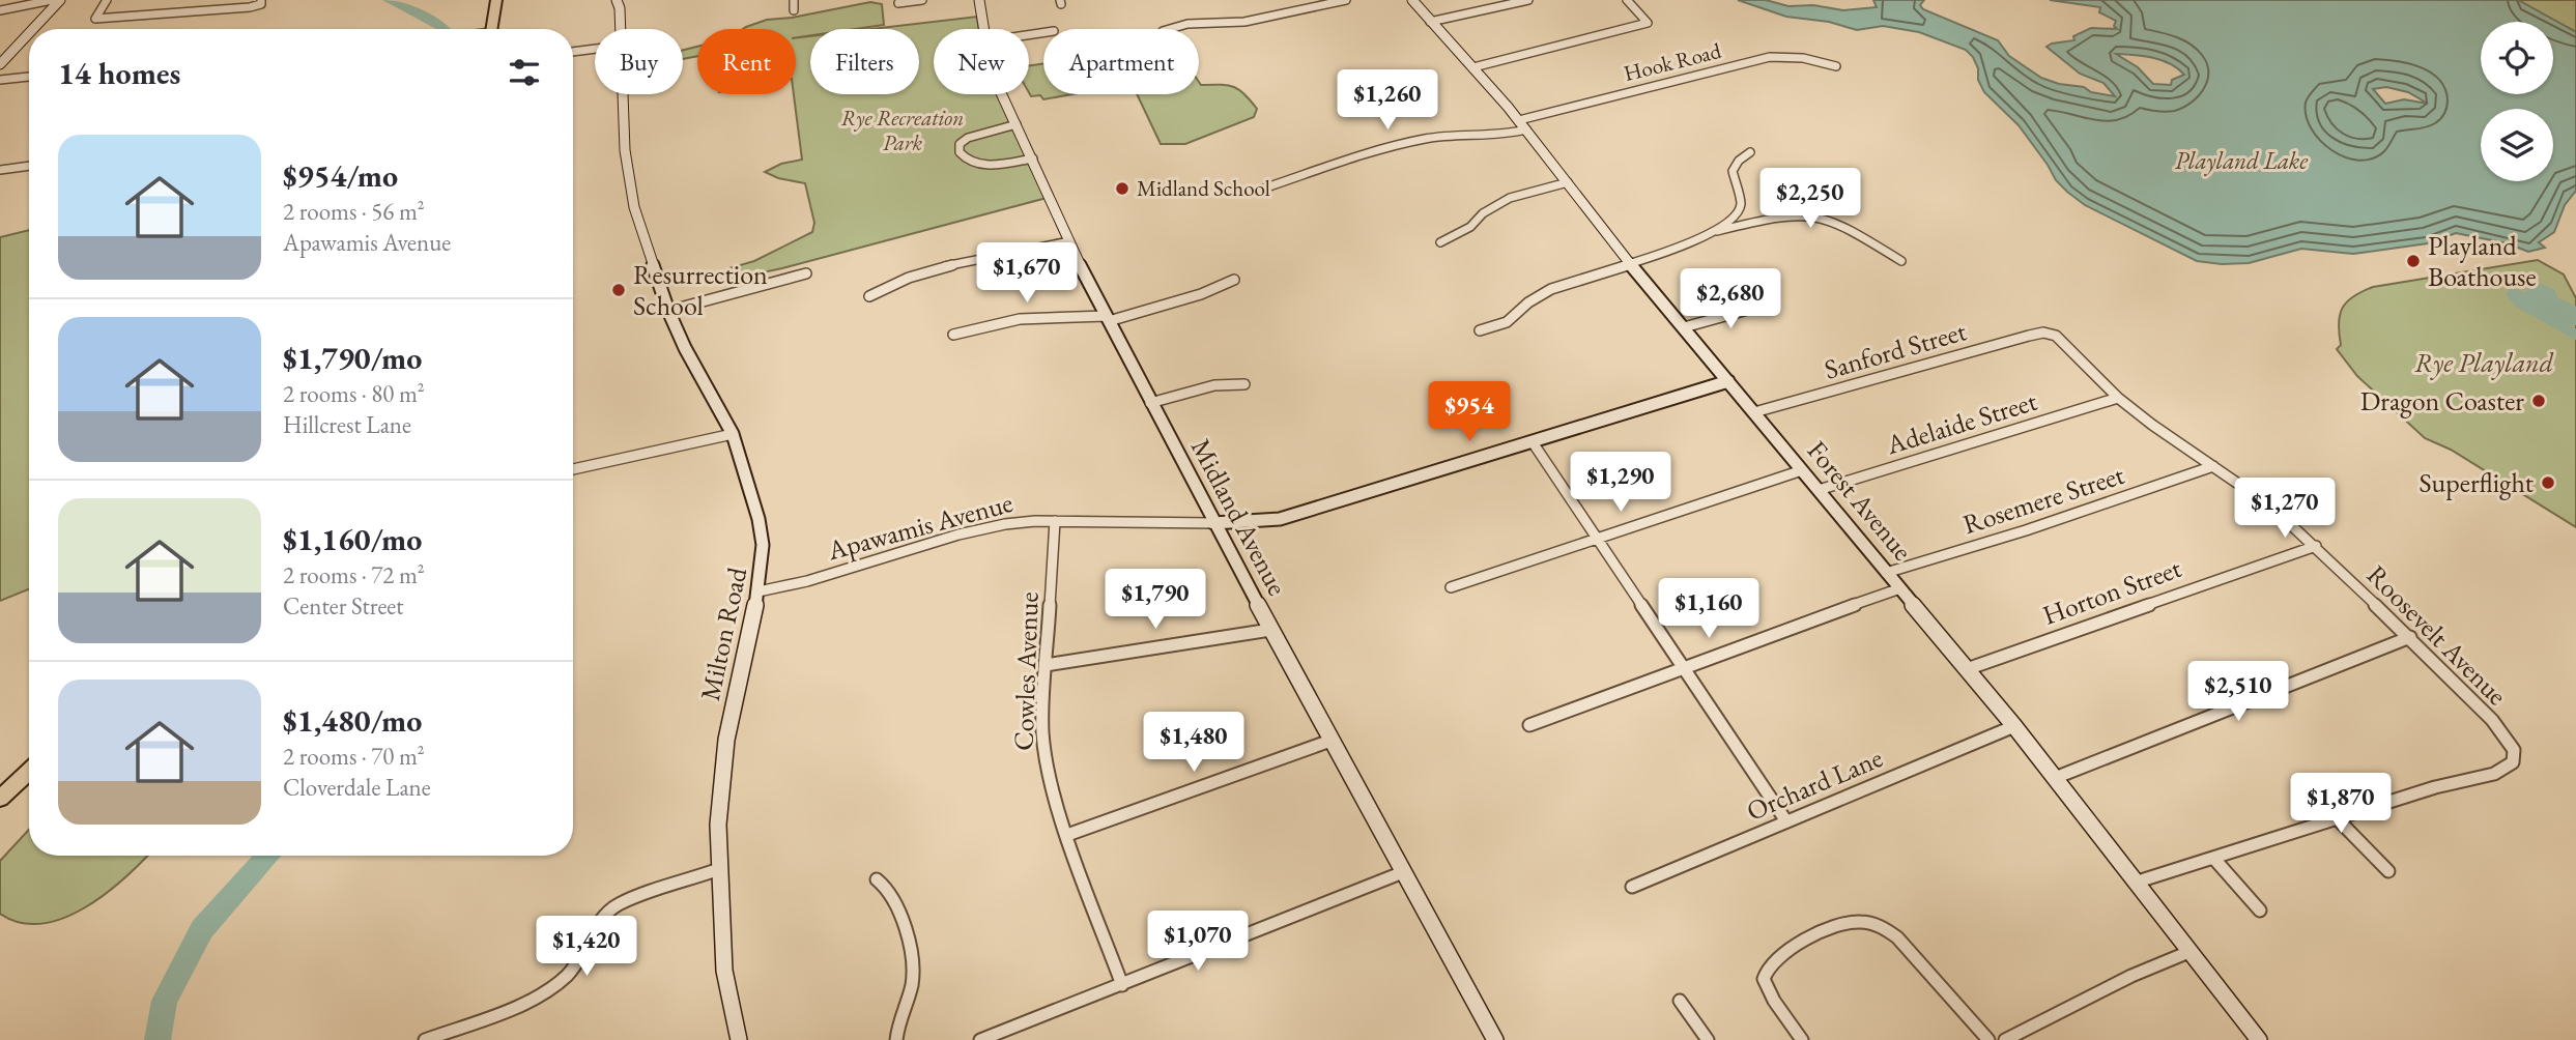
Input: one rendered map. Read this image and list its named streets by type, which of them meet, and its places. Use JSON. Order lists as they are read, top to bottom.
{
  "streets": {
    "street": [
      "Hook Road",
      "Sanford Street",
      "Adelaide Street",
      "Rosemere Street",
      "Forest Avenue",
      "Midland Avenue",
      "Apawamis Avenue",
      "Horton Street",
      "Milton Road",
      "Roosevelt Avenue",
      "Cowles Avenue",
      "Orchard Lane"
    ]
  },
  "crossings": [
    ["Hook Road", "Forest Avenue"],
    ["Sanford Street", "Forest Avenue"],
    ["Sanford Street", "Roosevelt Avenue"],
    ["Adelaide Street", "Forest Avenue"],
    ["Adelaide Street", "Roosevelt Avenue"],
    ["Rosemere Street", "Forest Avenue"],
    ["Rosemere Street", "Roosevelt Avenue"],
    ["Forest Avenue", "Apawamis Avenue"],
    ["Forest Avenue", "Horton Street"],
    ["Forest Avenue", "Orchard Lane"],
    ["Midland Avenue", "Apawamis Avenue"],
    ["Apawamis Avenue", "Milton Road"],
    ["Apawamis Avenue", "Cowles Avenue"],
    ["Horton Street", "Roosevelt Avenue"]
  ],
  "water": ["Playland Lake"],
  "parks": ["Rye Recreation Park", "Rye Playland"],
  "places": [
    "Midland School",
    "Playland Boathouse",
    "Resurrection School",
    "Dragon Coaster",
    "Superflight"
  ],
  "page": {
    "chip": [
      "Buy",
      "Rent",
      "Filters",
      "New",
      "Apartment"
    ],
    "heading": "14 homes",
    "price": [
      "$1,260",
      "$2,250",
      "$1,670",
      "$2,680",
      "$954",
      "$1,290",
      "$1,270",
      "$1,790",
      "$1,160",
      "$2,510",
      "$1,480",
      "$1,870",
      "$1,070",
      "$1,420"
    ],
    "list": [
      {
        "name": "$954/mo",
        "note": "2 rooms · 56 m² · Apawamis Avenue"
      },
      {
        "name": "$1,790/mo",
        "note": "2 rooms · 80 m² · Hillcrest Lane"
      },
      {
        "name": "$1,160/mo",
        "note": "2 rooms · 72 m² · Center Street"
      },
      {
        "name": "$1,480/mo",
        "note": "2 rooms · 70 m² · Cloverdale Lane"
      }
    ]
  }
}
